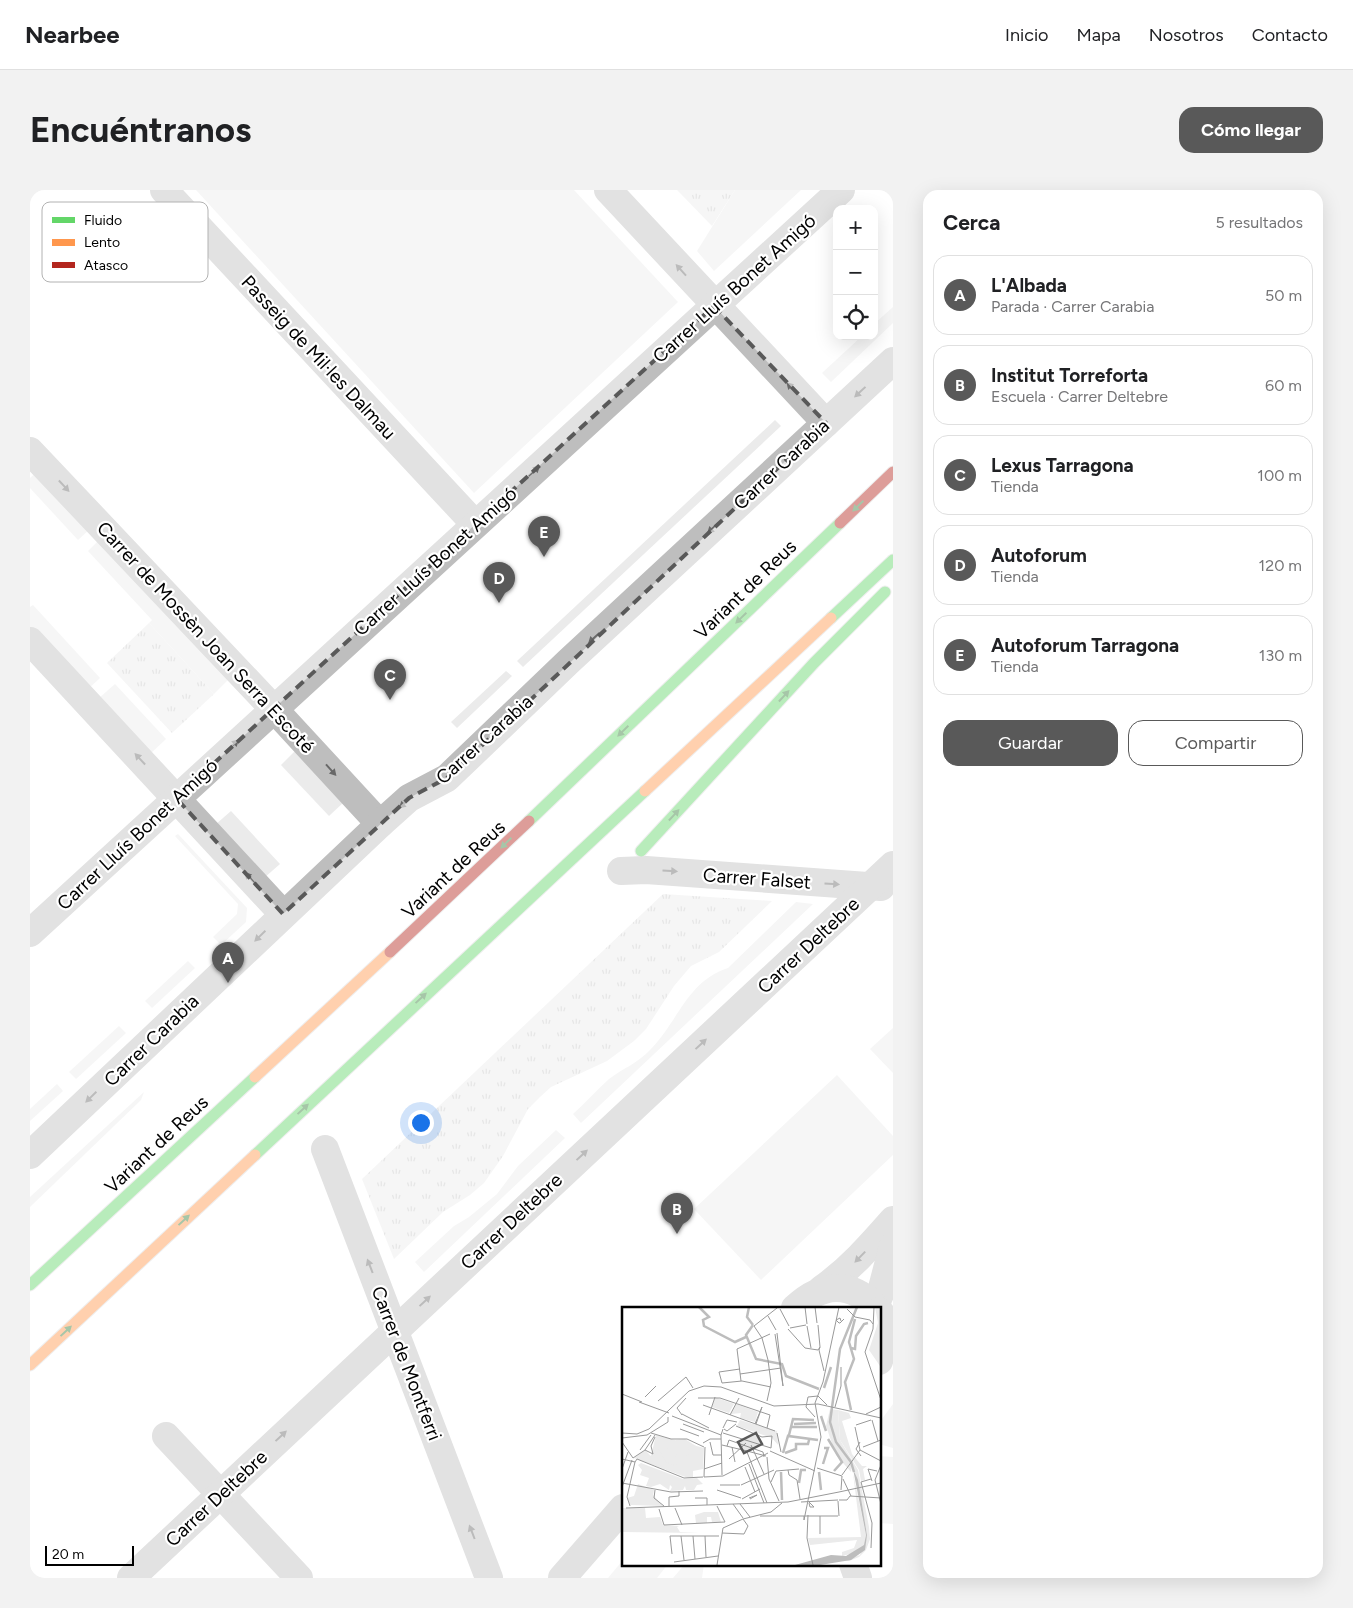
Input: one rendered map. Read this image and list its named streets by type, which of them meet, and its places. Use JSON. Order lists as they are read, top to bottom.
{
  "streets": {
    "highway": ["Variant de Reus"],
    "street": [
      "Carrer Lluís Bonet Amigó",
      "Passeig de Mil·les Dalmau",
      "Carrer Carabia",
      "Carrer de Mossèn Joan Serra Escoté",
      "Carrer Falset",
      "Carrer Deltebre",
      "Carrer de Montferri"
    ]
  },
  "crossings": [
    ["Carrer Lluís Bonet Amigó", "Passeig de Mil·les Dalmau"],
    ["Carrer Lluís Bonet Amigó", "Carrer de Mossèn Joan Serra Escoté"],
    ["Carrer Carabia", "Carrer de Mossèn Joan Serra Escoté"],
    ["Carrer Falset", "Carrer Deltebre"],
    ["Carrer Deltebre", "Carrer de Montferri"]
  ],
  "one_way": [
    "Carrer Lluís Bonet Amigó",
    "Carrer Carabia",
    "Carrer Falset",
    "Carrer Deltebre"
  ],
  "legend": ["Fluido", "Lento", "Atasco"],
  "scale_bar": "20 m",
  "page": {
    "header": "Nearbee",
    "nav": [
      "Inicio",
      "Mapa",
      "Nosotros",
      "Contacto"
    ],
    "buttons": [
      "Cómo llegar",
      ["Guardar", "Compartir"]
    ],
    "title": "Encuéntranos",
    "heading": ["Cerca", "5 resultados"],
    "map_buttons": ["+", "−"],
    "list": [
      {
        "mark": "A",
        "name": "L'Albada",
        "note": "Parada · Carrer Carabia",
        "value": "50 m"
      },
      {
        "mark": "B",
        "name": "Institut Torreforta",
        "note": "Escuela · Carrer Deltebre",
        "value": "60 m"
      },
      {
        "mark": "C",
        "name": "Lexus Tarragona",
        "note": "Tienda",
        "value": "100 m"
      },
      {
        "mark": "D",
        "name": "Autoforum",
        "note": "Tienda",
        "value": "120 m"
      },
      {
        "mark": "E",
        "name": "Autoforum Tarragona",
        "note": "Tienda",
        "value": "130 m"
      }
    ],
    "pins": [
      "E",
      "D",
      "C",
      "A",
      "B"
    ],
    "scale": "20 m"
  }
}
